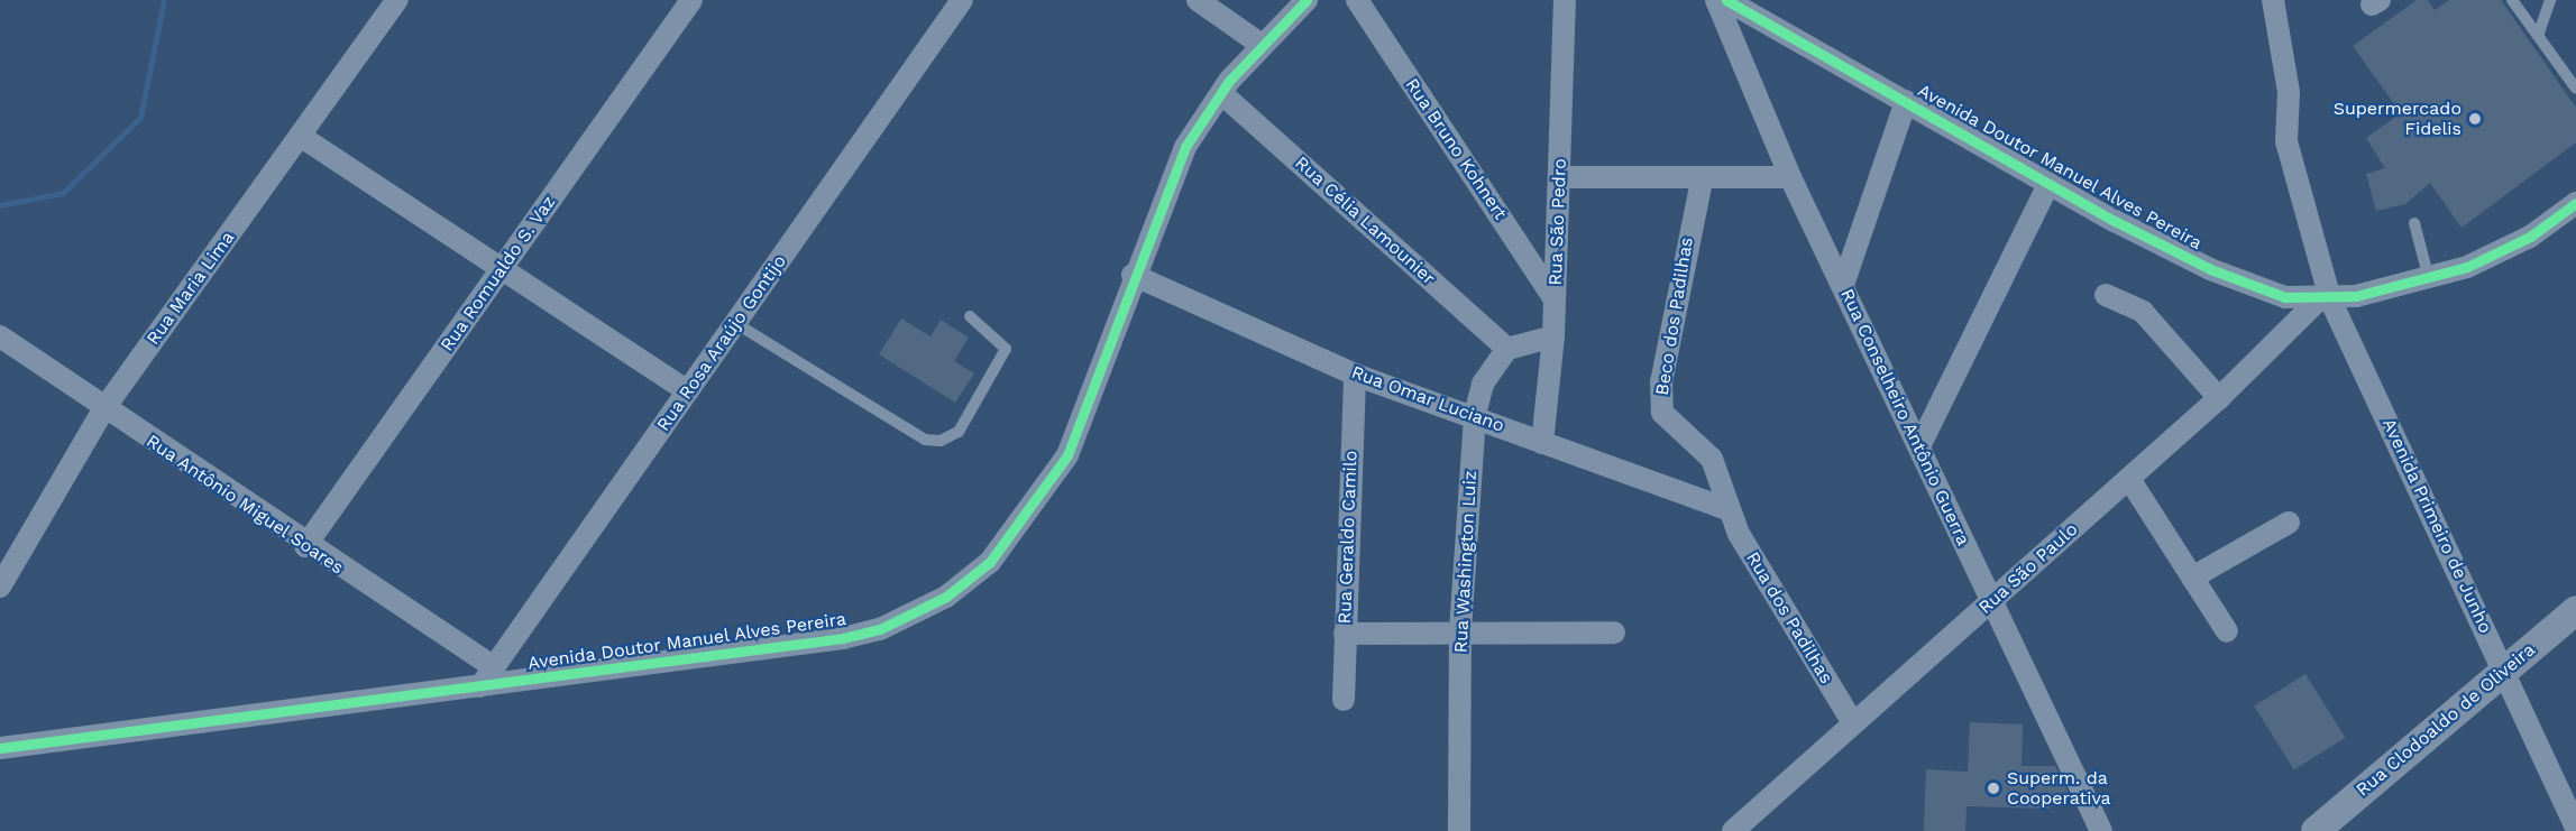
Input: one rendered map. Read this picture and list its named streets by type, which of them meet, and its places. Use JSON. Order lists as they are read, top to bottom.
{
  "streets": {
    "street": [
      "Rua Bruno Kohnert",
      "Avenida Doutor Manuel Alves Pereira",
      "Rua Célia Lamounier",
      "Rua São Pedro",
      "Rua Romualdo S. Vaz",
      "Rua Maria Lima",
      "Beco dos Padilhas",
      "Rua Rosa Araújo Gontijo",
      "Rua Omar Luciano",
      "Rua Conselheiro Antônio Guerra",
      "Rua Antônio Miguel Soares",
      "Avenida Primeiro de Junho",
      "Rua Geraldo Camilo",
      "Rua Washington Luiz",
      "Rua São Paulo",
      "Rua dos Padilhas",
      "Rua Clodoaldo de Oliveira"
    ]
  },
  "crossings": [
    ["Rua Bruno Kohnert", "Rua São Pedro"],
    ["Avenida Doutor Manuel Alves Pereira", "Rua Célia Lamounier"],
    ["Avenida Doutor Manuel Alves Pereira", "Rua Rosa Araújo Gontijo"],
    ["Avenida Doutor Manuel Alves Pereira", "Rua Omar Luciano"],
    ["Avenida Doutor Manuel Alves Pereira", "Avenida Primeiro de Junho"],
    ["Avenida Doutor Manuel Alves Pereira", "Rua São Paulo"],
    ["Rua Célia Lamounier", "Rua Washington Luiz"],
    ["Rua São Pedro", "Rua Omar Luciano"],
    ["Rua Romualdo S. Vaz", "Rua Antônio Miguel Soares"],
    ["Rua Maria Lima", "Rua Antônio Miguel Soares"],
    ["Beco dos Padilhas", "Rua Omar Luciano"],
    ["Beco dos Padilhas", "Rua dos Padilhas"],
    ["Rua Rosa Araújo Gontijo", "Rua Antônio Miguel Soares"],
    ["Rua Omar Luciano", "Rua Geraldo Camilo"],
    ["Rua Omar Luciano", "Rua Washington Luiz"],
    ["Rua Omar Luciano", "Rua dos Padilhas"],
    ["Rua Conselheiro Antônio Guerra", "Rua São Paulo"],
    ["Avenida Primeiro de Junho", "Rua São Paulo"],
    ["Avenida Primeiro de Junho", "Rua Clodoaldo de Oliveira"],
    ["Rua São Paulo", "Rua dos Padilhas"]
  ],
  "places": ["Supermercado Fidelis", "Superm. da Cooperativa"]
}
